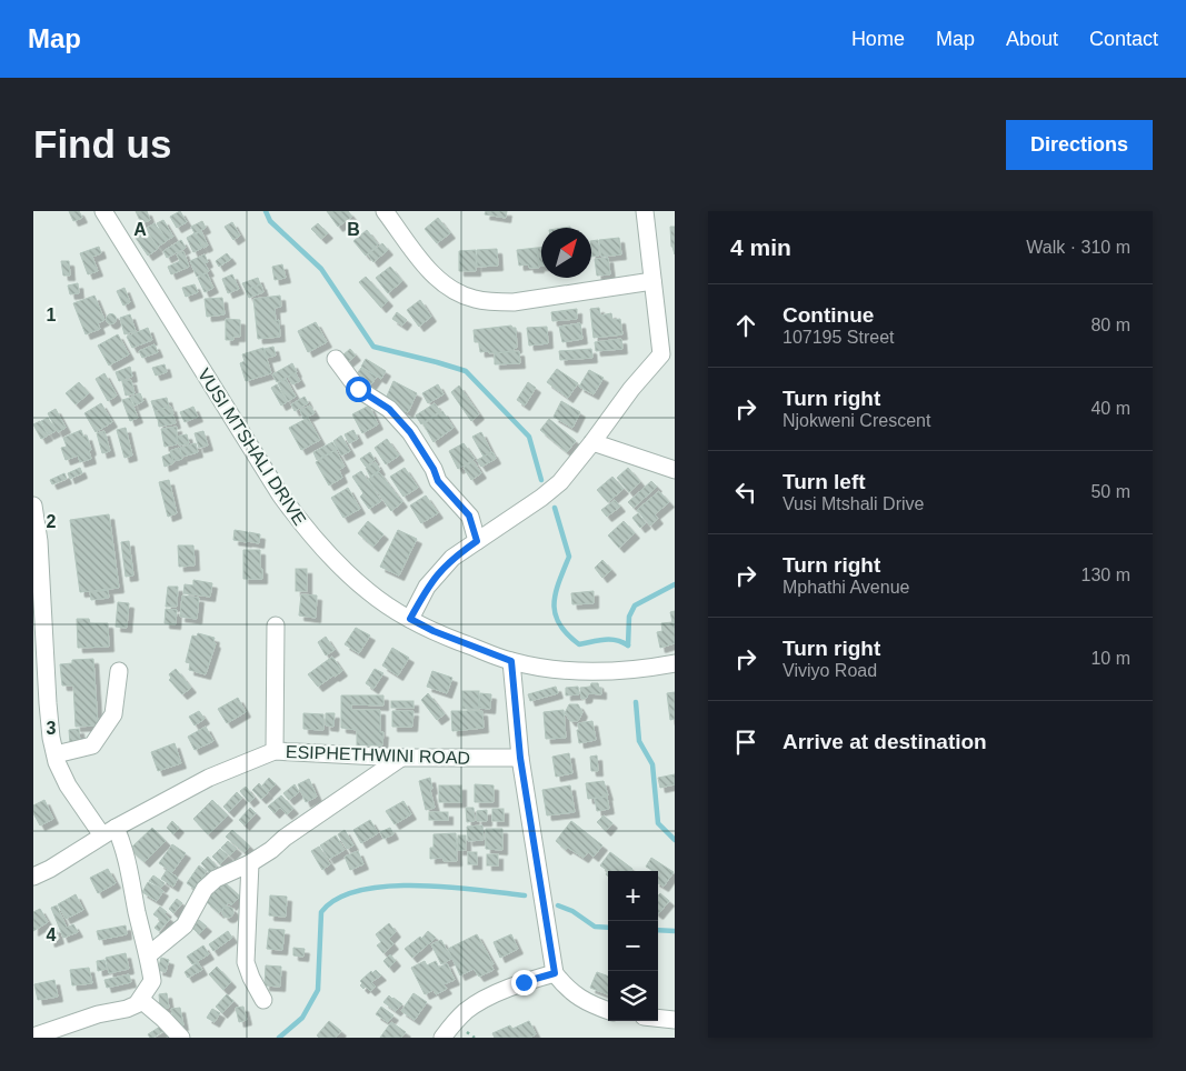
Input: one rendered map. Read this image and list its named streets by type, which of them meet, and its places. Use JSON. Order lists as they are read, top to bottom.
{
  "streets": {
    "street": ["VUSI MTSHALI DRIVE", "ESIPHETHWINI ROAD"]
  },
  "north": "top right",
  "page": {
    "header": "Map",
    "nav": [
      "Home",
      "Map",
      "About",
      "Contact"
    ],
    "buttons": "Directions",
    "title": "Find us",
    "heading": ["4 min", "Walk · 310 m"],
    "list": [
      ["Continue", "107195 Street", "80 m"],
      ["Turn right", "Njokweni Crescent", "40 m"],
      ["Turn left", "Vusi Mtshali Drive", "50 m"],
      ["Turn right", "Mphathi Avenue", "130 m"],
      ["Turn right", "Viviyo Road", "10 m"],
      "Arrive at destination"
    ],
    "map_buttons": ["+", "−"]
  },
  "grid": {
    "columns": ["A", "B"],
    "rows": [
      "1",
      "2",
      "3",
      "4"
    ]
  }
}
